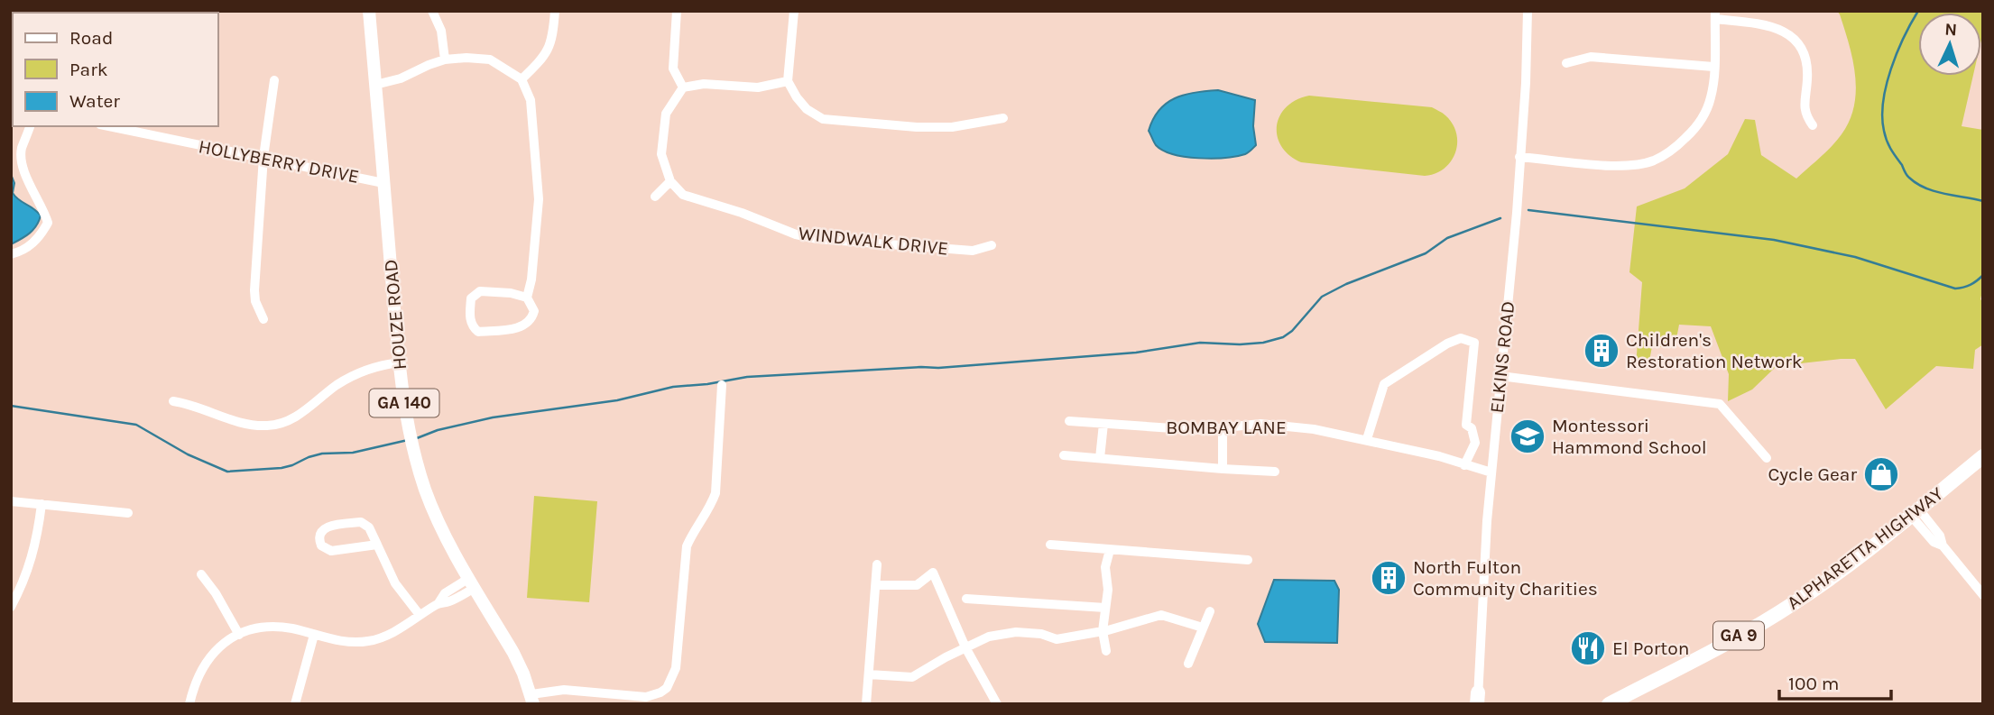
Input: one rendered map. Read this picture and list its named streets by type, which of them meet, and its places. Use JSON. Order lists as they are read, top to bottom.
{
  "streets": {
    "highway": ["ALPHARETTA HIGHWAY", "GA 9"],
    "main road": ["HOUZE ROAD", "GA 140"],
    "street": [
      "HOLLYBERRY DRIVE",
      "WINDWALK DRIVE",
      "ELKINS ROAD",
      "BOMBAY LANE"
    ]
  },
  "crossings": [
    ["HOLLYBERRY DRIVE", "HOUZE ROAD"],
    ["ELKINS ROAD", "BOMBAY LANE"]
  ],
  "places": {
    "building": ["Children's Restoration Network", "North Fulton Community Charities"],
    "school or university": ["Montessori Hammond School"],
    "shop": ["Cycle Gear"],
    "restaurant": ["El Porton"]
  },
  "legend": ["Road", "Park", "Water"],
  "scale_bar": "100 m",
  "north": "top"
}
